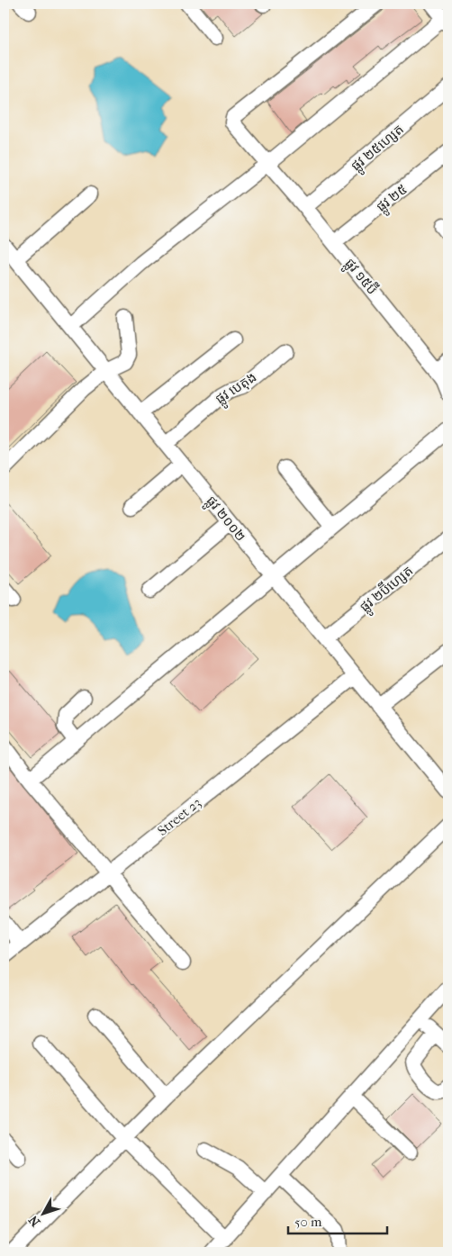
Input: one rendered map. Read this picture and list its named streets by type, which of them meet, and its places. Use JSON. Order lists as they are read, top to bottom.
{
  "streets": {
    "street": [
      "ផ្លូវ ២៥ហ្សេត",
      "ផ្លូវ ២៥",
      "ផ្លូវ ១៥ប៊ី",
      "ផ្លូវ បេតុង",
      "ផ្លូវ ២០០២",
      "ផ្លូវ ២ប៊ីហ្សេត",
      "Street 23"
    ]
  },
  "crossings": [
    ["ផ្លូវ ២៥ហ្សេត", "ផ្លូវ ១៥ប៊ី"],
    ["ផ្លូវ ២៥", "ផ្លូវ ១៥ប៊ី"],
    ["ផ្លូវ បេតុង", "ផ្លូវ ២០០២"],
    ["ផ្លូវ ២០០២", "ផ្លូវ ២ប៊ីហ្សេត"],
    ["ផ្លូវ ២០០២", "Street 23"]
  ],
  "scale_bar": "50 m",
  "north": "bottom left"
}
